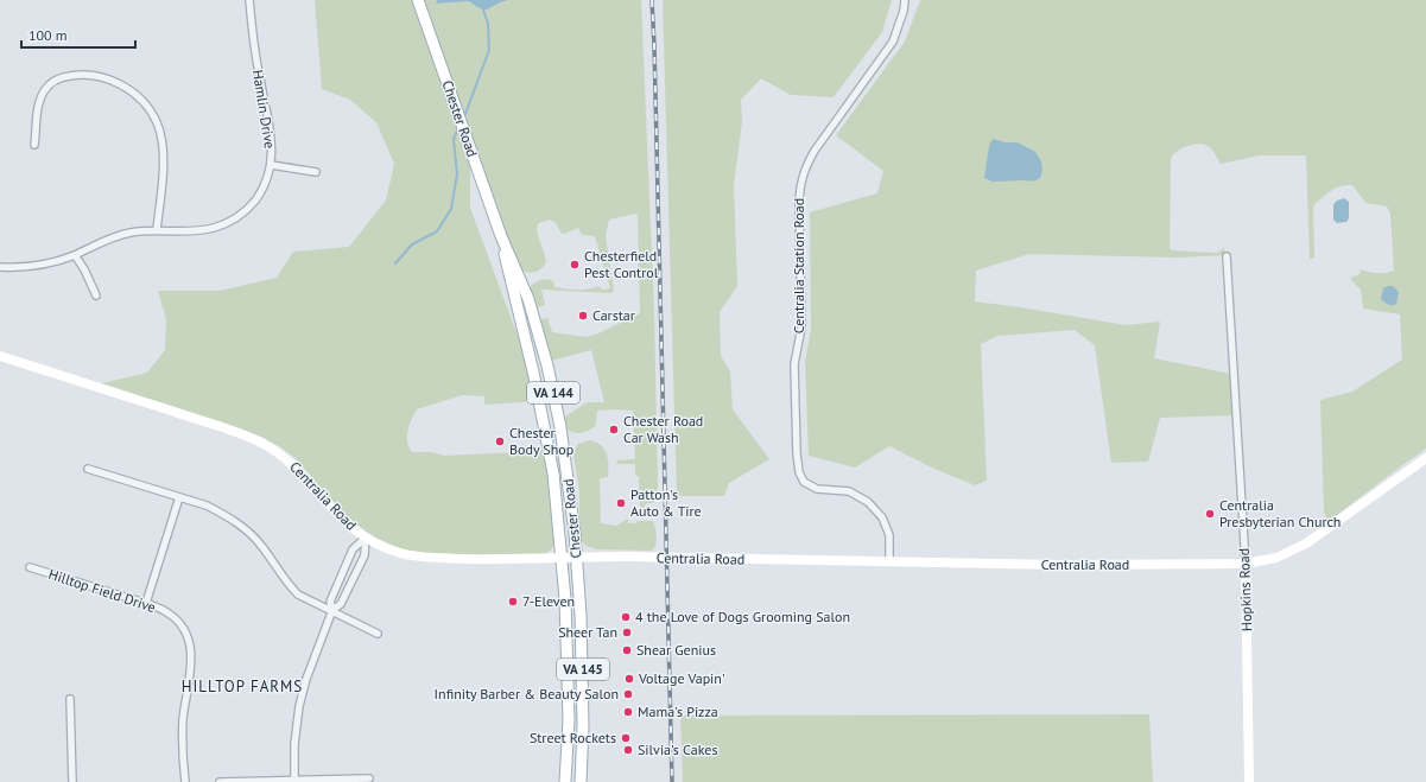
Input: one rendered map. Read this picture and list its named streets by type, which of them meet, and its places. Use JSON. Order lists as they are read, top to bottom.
{
  "streets": {
    "main road": [
      "Chester Road",
      "VA 144",
      "Centralia Road",
      "Hopkins Road",
      "VA 145"
    ],
    "street": ["Hamlin Drive", "Centralia Station Road", "Hilltop Field Drive"]
  },
  "crossings": [
    ["Chester Road", "Centralia Road"],
    ["Centralia Station Road", "Centralia Road"],
    ["Centralia Road", "Hopkins Road"]
  ],
  "districts": ["HILLTOP FARMS"],
  "places": [
    "Chesterfield Pest Control",
    "Carstar",
    "Chester Road Car Wash",
    "Chester Body Shop",
    "Patton's Auto & Tire",
    "Centralia Presbyterian Church",
    "7-Eleven",
    "4 the Love of Dogs Grooming Salon",
    "Sheer Tan",
    "Shear Genius",
    "Voltage Vapin'",
    "Infinity Barber & Beauty Salon",
    "Mama's Pizza",
    "Street Rockets",
    "Silvia's Cakes"
  ],
  "scale_bar": "100 m"
}
